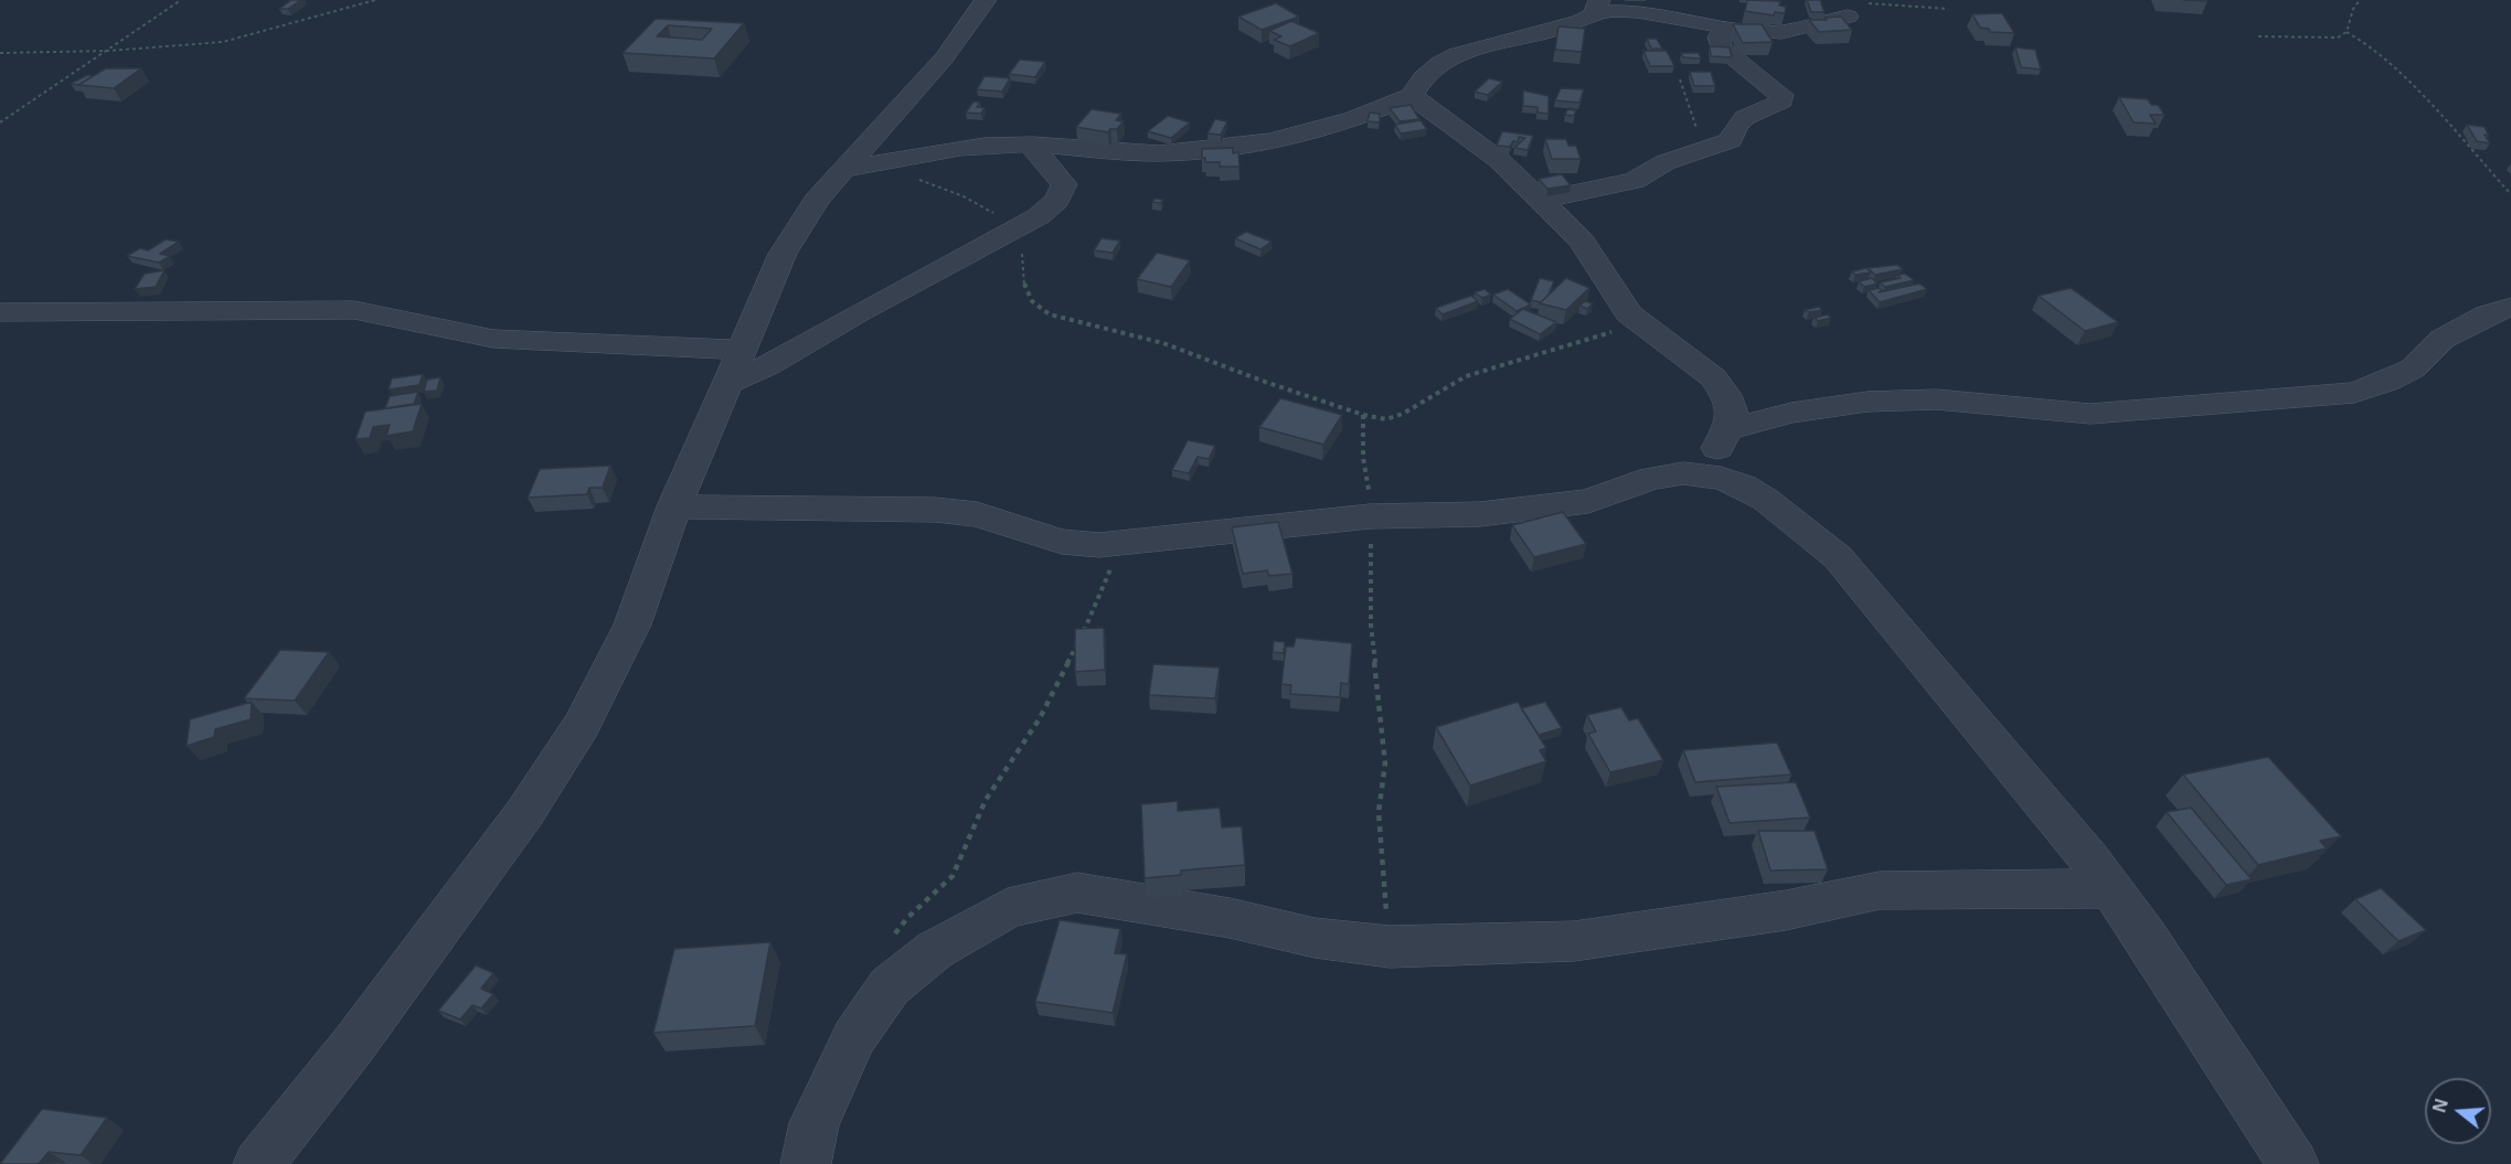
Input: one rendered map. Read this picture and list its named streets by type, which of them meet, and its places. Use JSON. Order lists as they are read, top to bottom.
{
  "north": "left"
}
